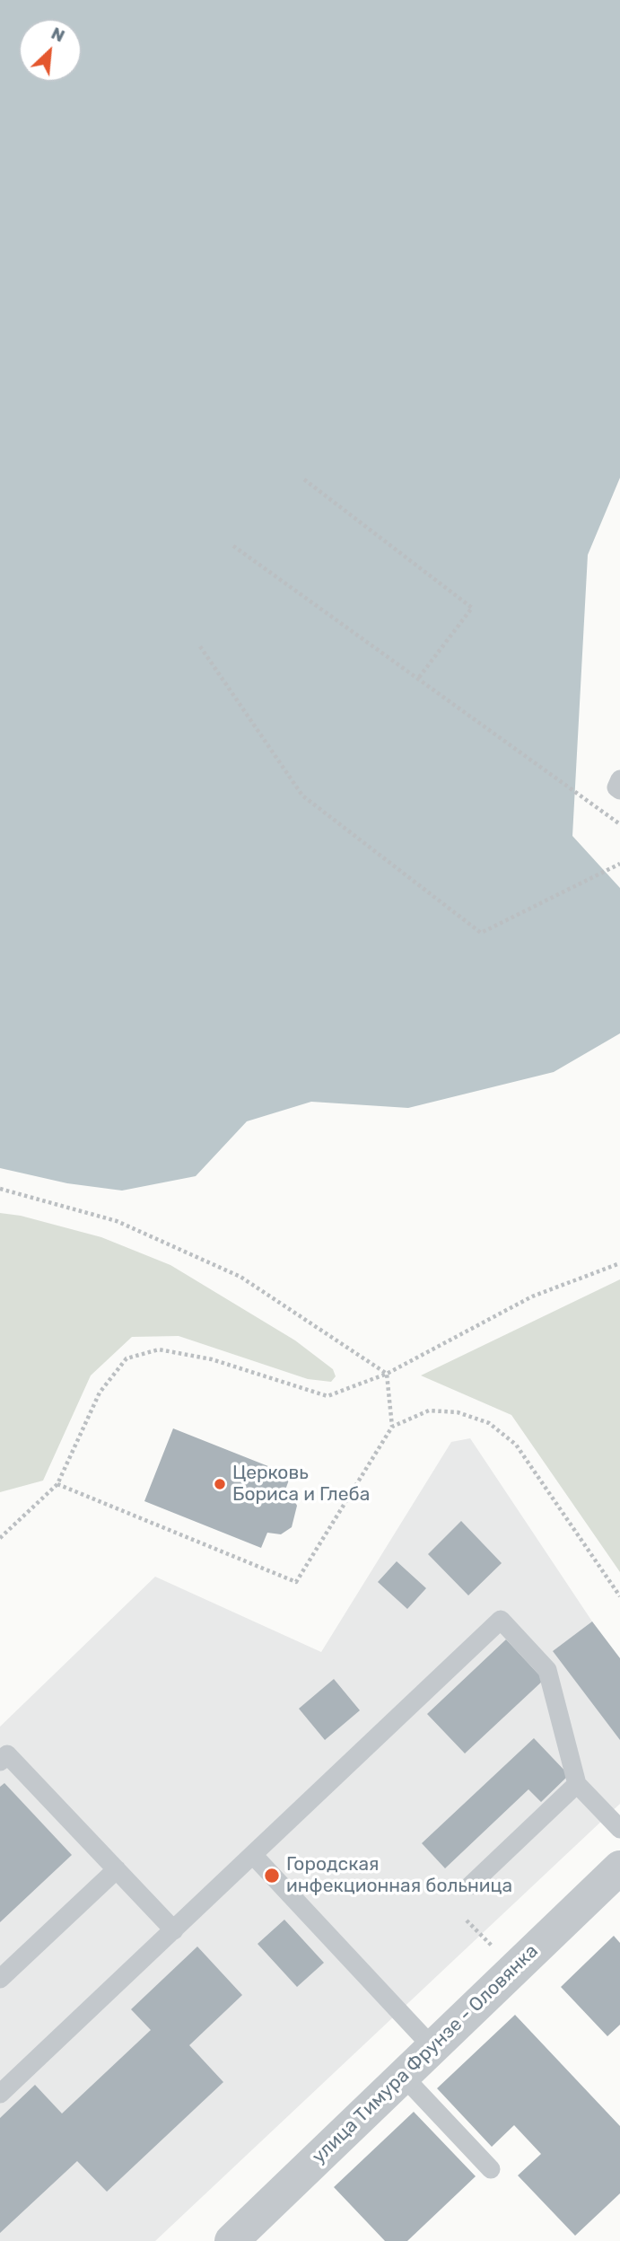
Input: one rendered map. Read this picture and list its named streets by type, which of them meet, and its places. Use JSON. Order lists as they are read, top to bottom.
{
  "streets": {
    "street": ["улица Тимура Фрунзе - Оловянка"]
  },
  "places": ["Церковь Бориса и Глеба", "Городская инфекционная больница"],
  "north": "top right"
}
